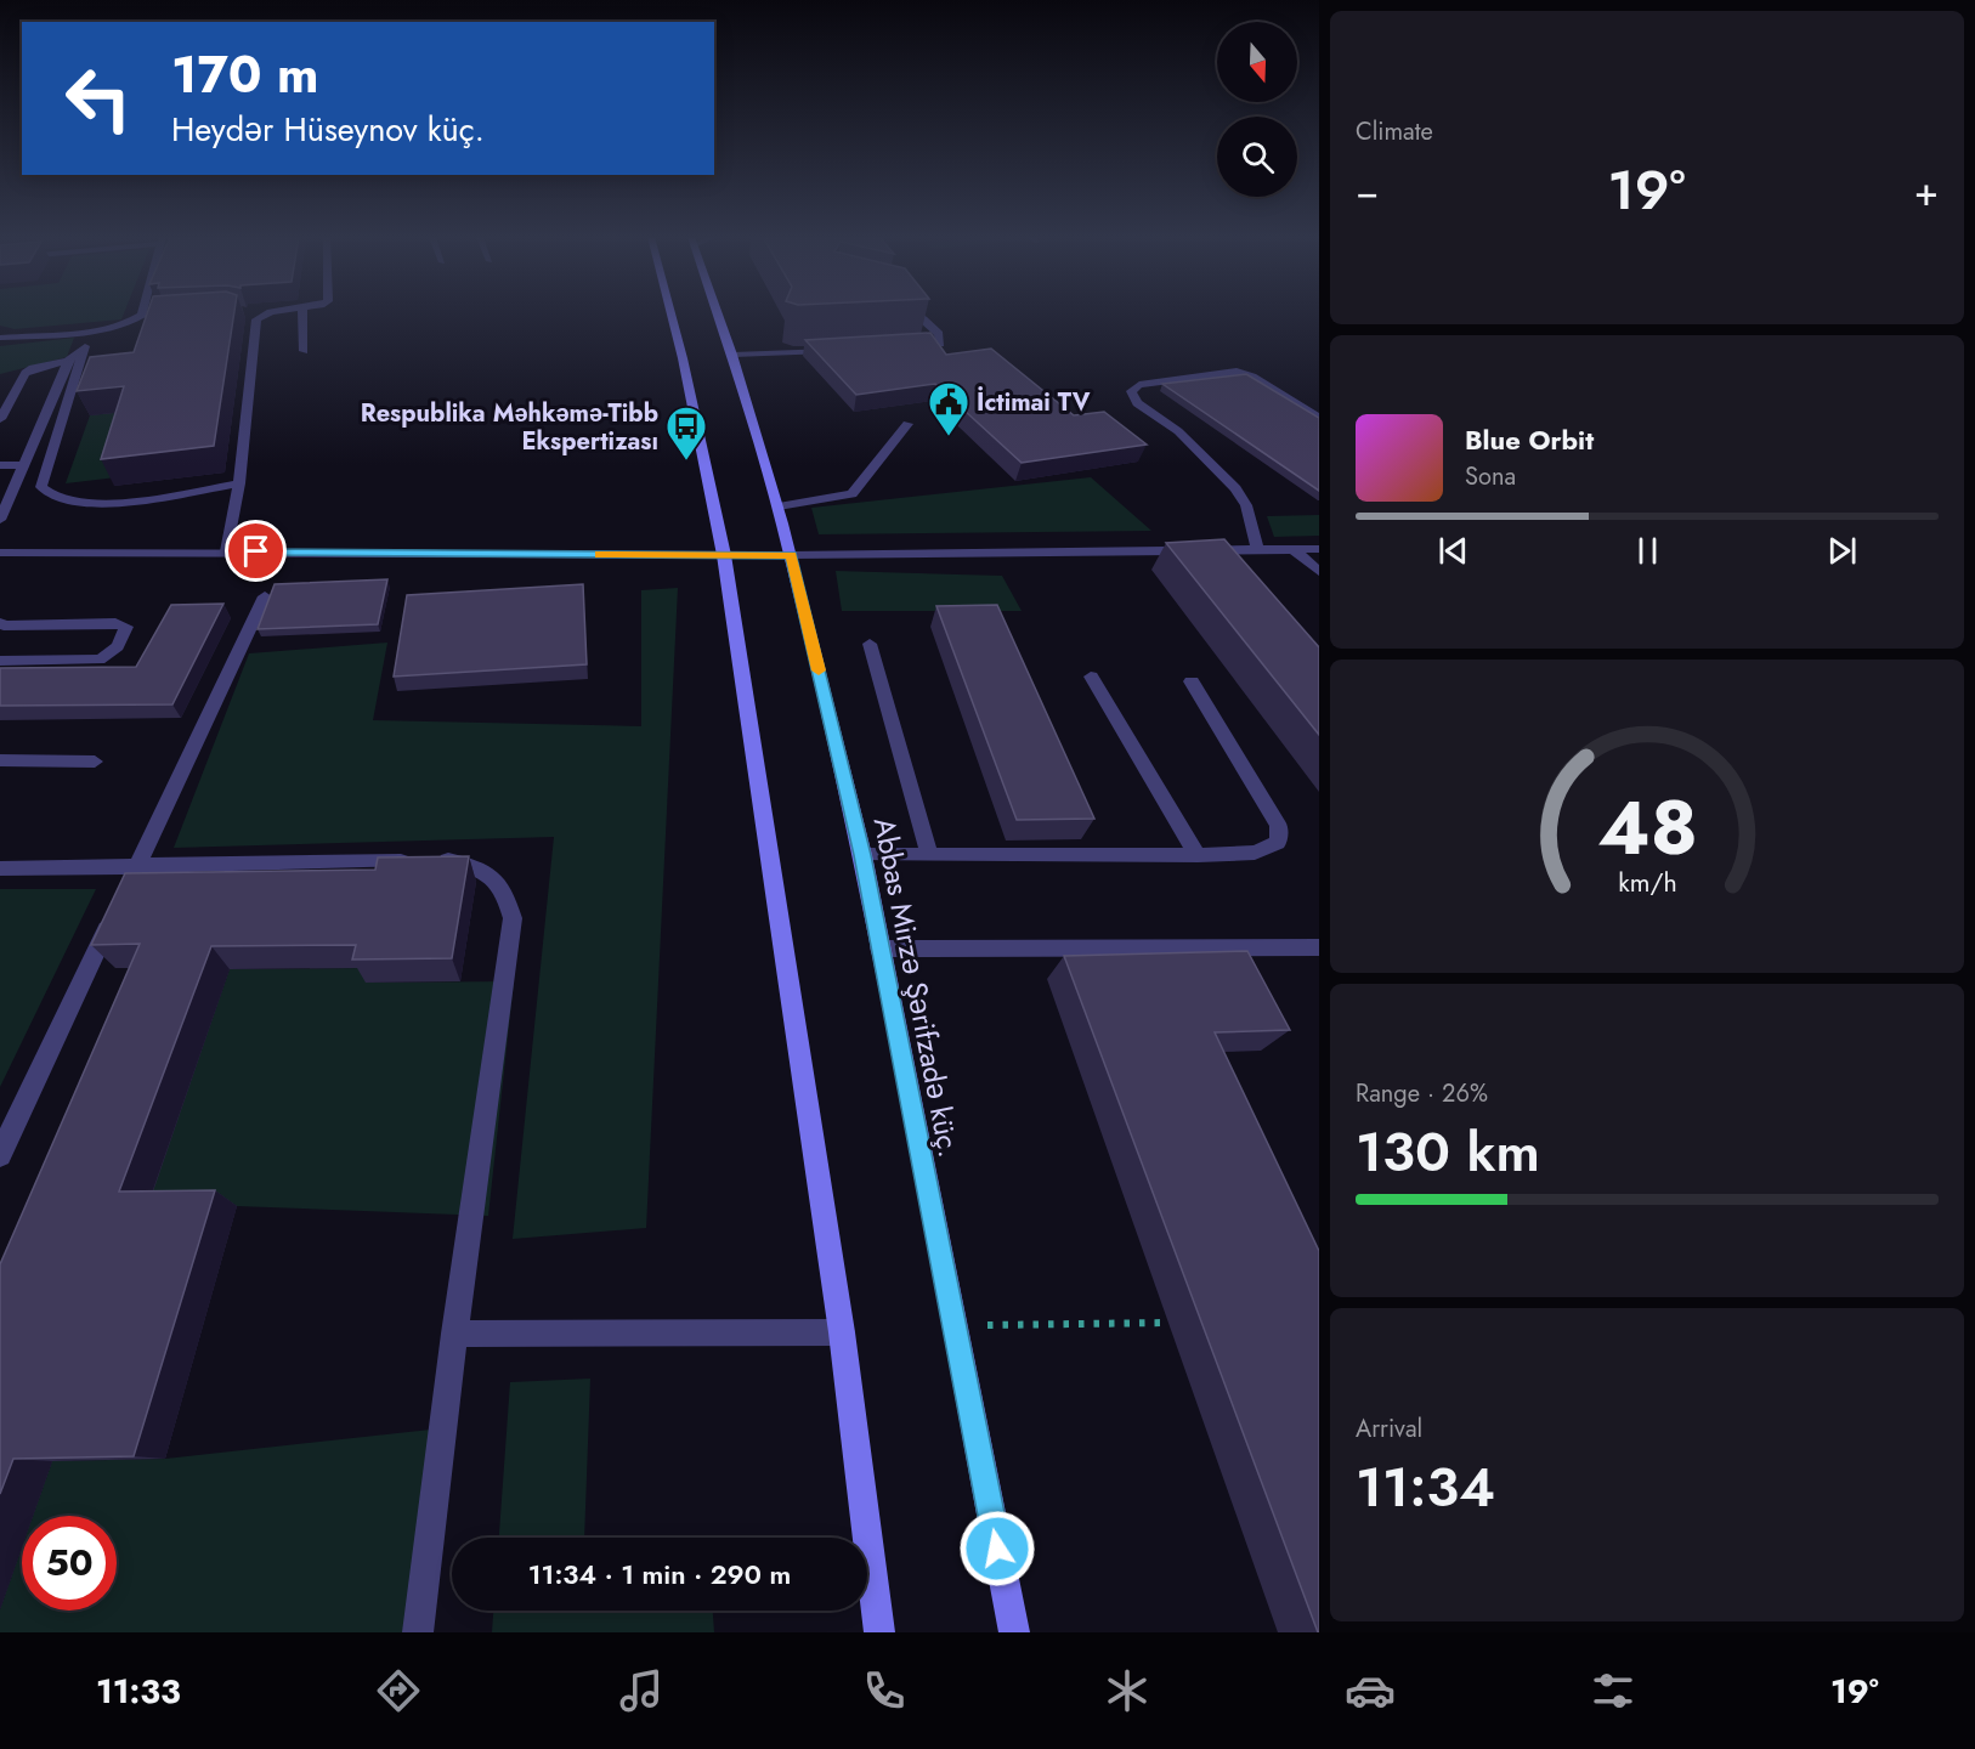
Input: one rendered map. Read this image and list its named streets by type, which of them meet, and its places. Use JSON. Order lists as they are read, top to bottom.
{
  "streets": {
    "main road": ["Abbas Mirzə Şərifzadə küç."]
  },
  "places": {
    "public building": ["İctimai TV"],
    "bus stop": ["Respublika Məhkəmə-Tibb Ekspertizası"]
  },
  "north": "bottom",
  "page": {
    "tile": [
      "Climate",
      ["Range · 26%", "130 km"],
      ["Arrival", "11:34"]
    ],
    "turn": ["170 m", "Heydər Hüseynov küç."],
    "heat": ["−", "19°", "+"],
    "song": ["Blue Orbit", "Sona"],
    "limit": "50",
    "trip": "11:34 · 1 min · 290 m",
    "tabs": ["11:33", "19°"],
    "gauge": ["48", "km/h"]
  }
}
